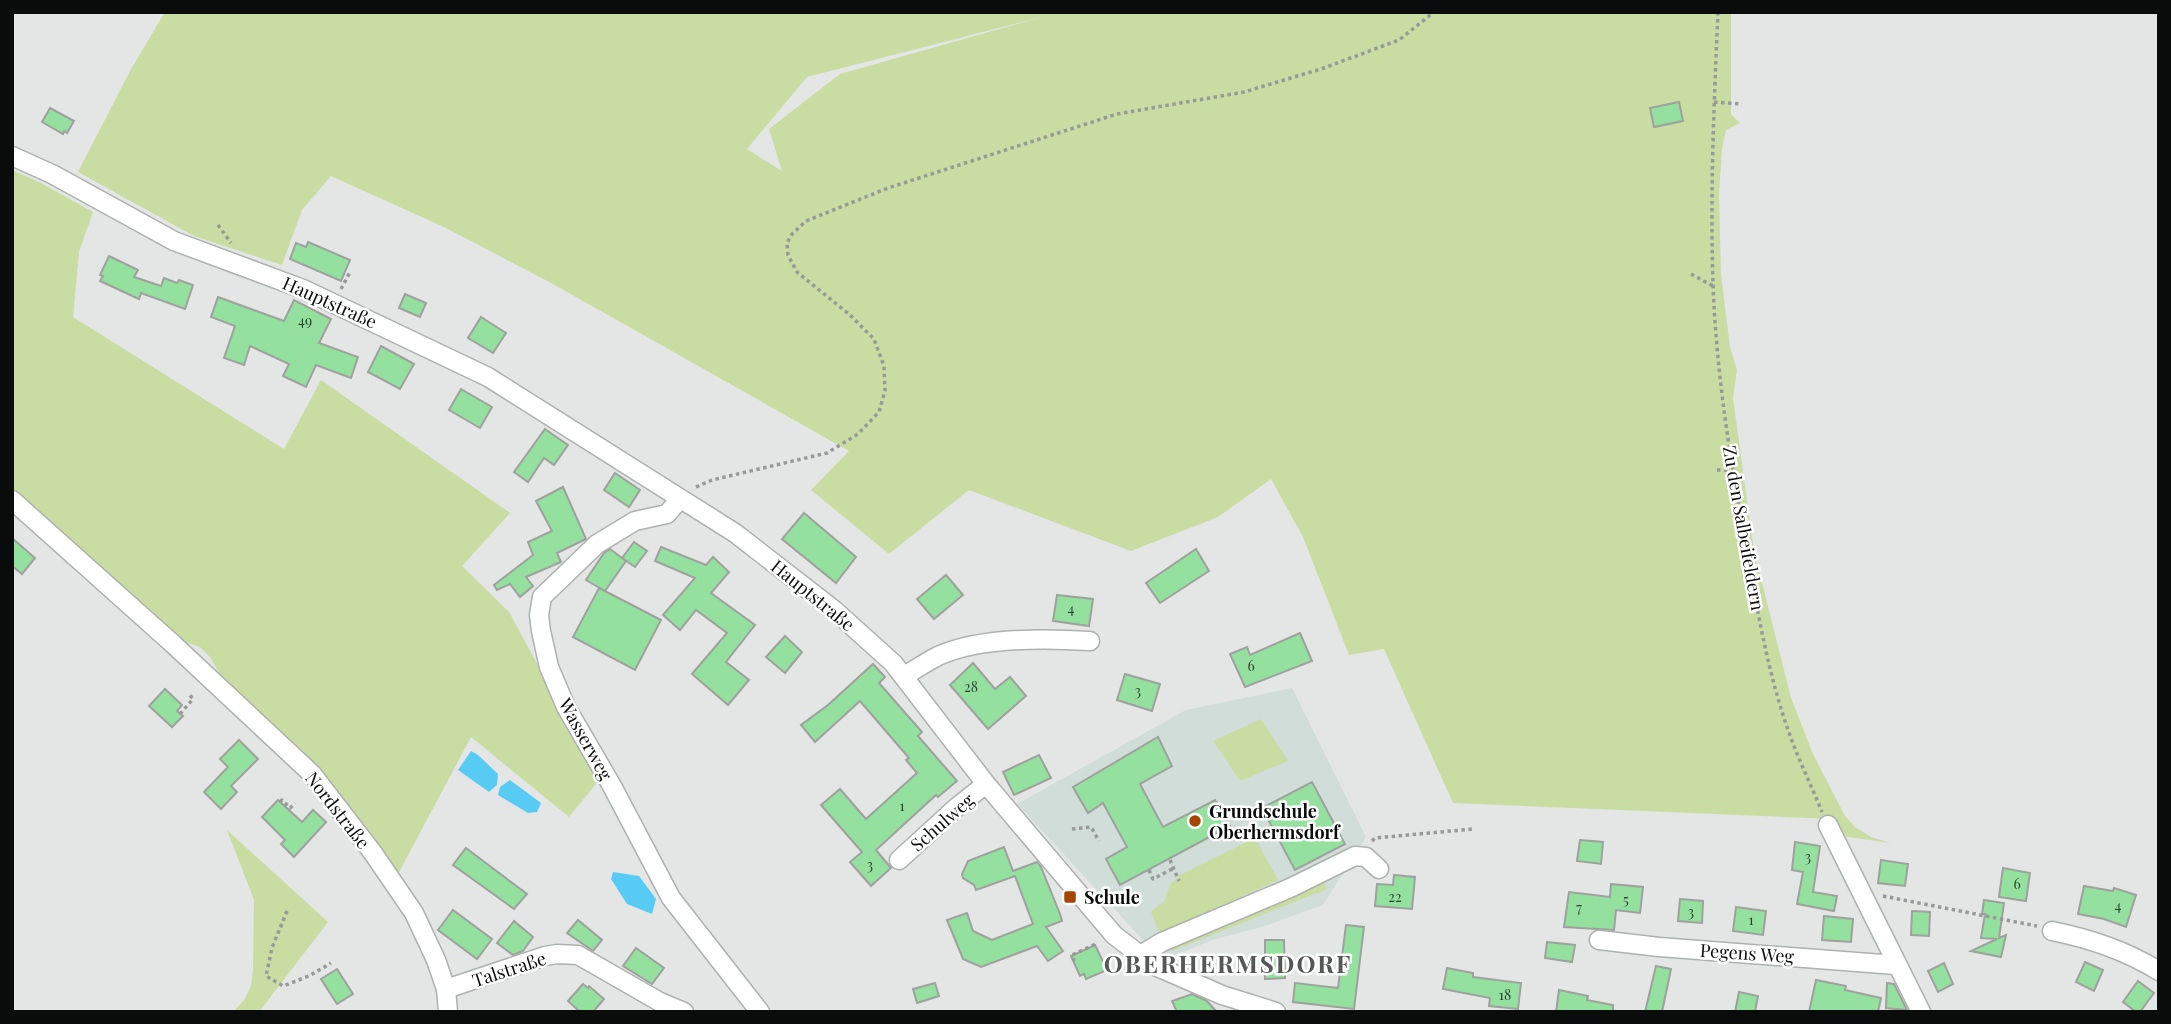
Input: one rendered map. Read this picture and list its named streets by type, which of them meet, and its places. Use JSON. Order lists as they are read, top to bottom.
{
  "streets": {
    "street": [
      "Hauptstraße",
      "Wasserweg",
      "Nordstraße",
      "Schulweg",
      "Pegens Weg",
      "Talstraße"
    ],
    "path": ["Zu den Salbeifeldern"]
  },
  "crossings": [
    ["Hauptstraße", "Wasserweg"],
    ["Hauptstraße", "Schulweg"],
    ["Nordstraße", "Talstraße"]
  ],
  "districts": ["OBERHERMSDORF"],
  "places": {
    "other": ["Grundschule Oberhermsdorf"],
    "transit": ["Schule"]
  },
  "house_numbers": [
    "49",
    "4",
    "6",
    "28",
    "3",
    "1",
    "3",
    "3",
    "6",
    "22",
    "5",
    "4",
    "7",
    "3",
    "1",
    "18"
  ]
}
